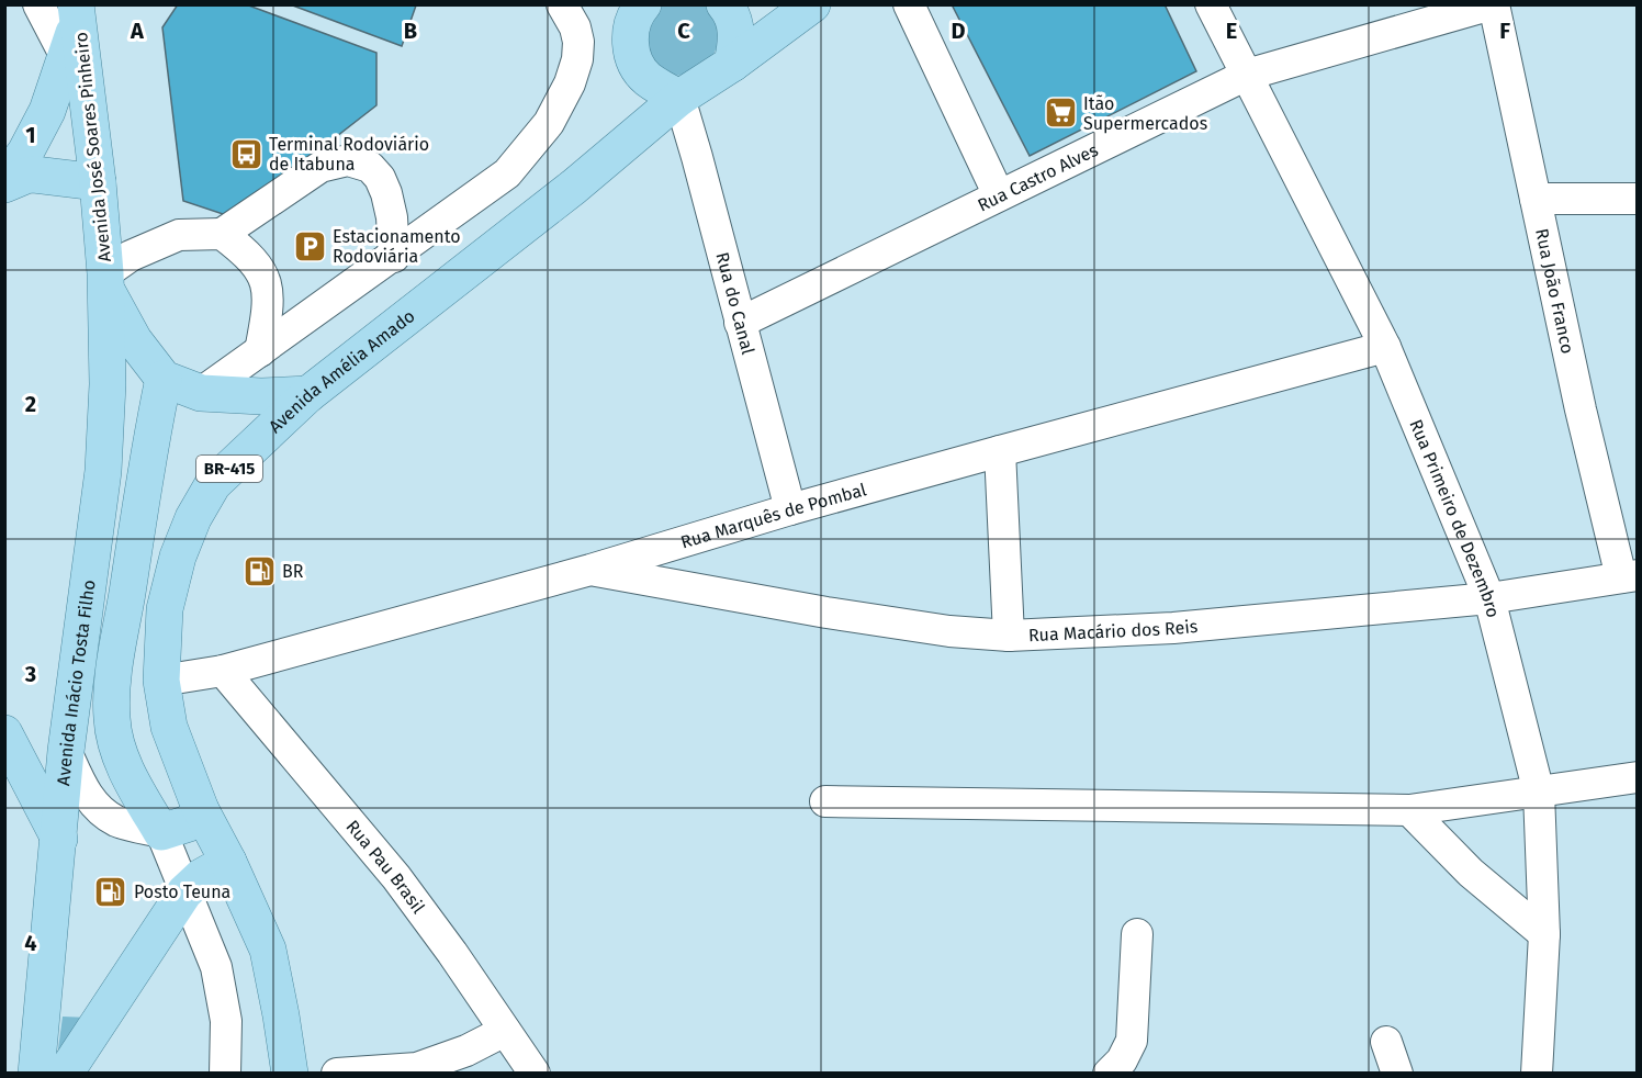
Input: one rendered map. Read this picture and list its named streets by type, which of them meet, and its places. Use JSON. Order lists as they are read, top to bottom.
{
  "streets": {
    "main road": [
      "Avenida José Soares Pinheiro",
      "Avenida Amélia Amado",
      "BR-415",
      "Avenida Inácio Tosta Filho"
    ],
    "street": [
      "Rua Castro Alves",
      "Rua João Franco",
      "Rua do Canal",
      "Rua Marquês de Pombal",
      "Rua Primeiro de Dezembro",
      "Rua Macário dos Reis",
      "Rua Pau Brasil"
    ]
  },
  "crossings": [
    ["Avenida José Soares Pinheiro", "Avenida Inácio Tosta Filho"],
    ["Rua Castro Alves", "Rua João Franco"],
    ["Rua Castro Alves", "Rua do Canal"],
    ["Rua Castro Alves", "Rua Primeiro de Dezembro"],
    ["Rua João Franco", "Rua Macário dos Reis"],
    ["Rua do Canal", "Avenida Amélia Amado"],
    ["Rua do Canal", "Rua Marquês de Pombal"],
    ["Avenida Amélia Amado", "Rua Marquês de Pombal"],
    ["Rua Marquês de Pombal", "Rua Primeiro de Dezembro"],
    ["Rua Marquês de Pombal", "Rua Macário dos Reis"],
    ["Rua Marquês de Pombal", "Rua Pau Brasil"],
    ["Rua Primeiro de Dezembro", "Rua Macário dos Reis"]
  ],
  "places": {
    "supermarket": ["Itão Supermercados"],
    "bus stop": ["Terminal Rodoviário de Itabuna"],
    "parking": ["Estacionamento Rodoviária"],
    "fuel station": ["BR", "Posto Teuna"]
  },
  "grid": {
    "columns": [
      "A",
      "B",
      "C",
      "D",
      "E",
      "F"
    ],
    "rows": [
      "1",
      "2",
      "3",
      "4"
    ]
  }
}
